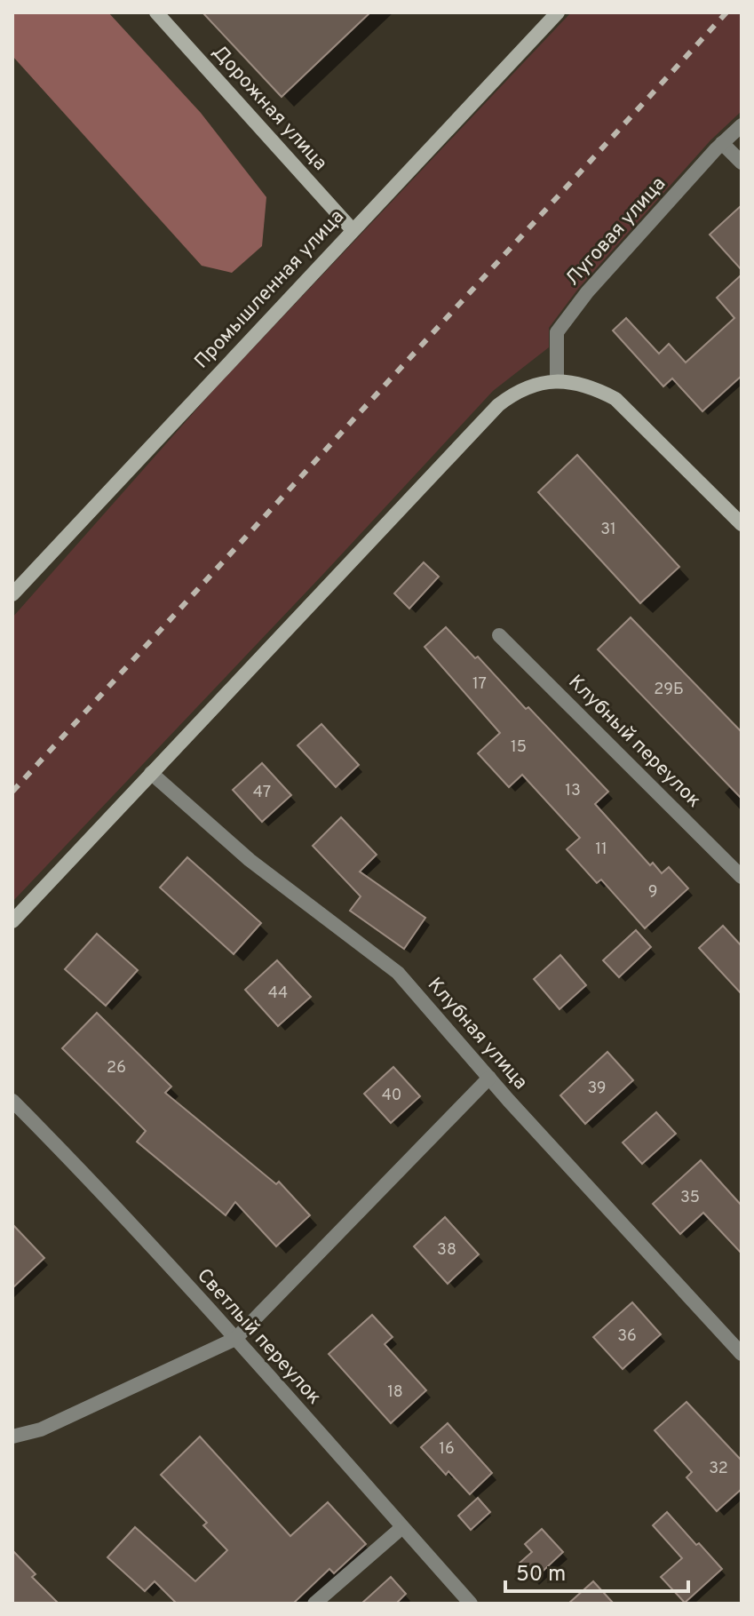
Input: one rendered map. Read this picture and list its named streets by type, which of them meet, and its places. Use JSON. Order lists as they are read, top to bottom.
{
  "streets": {
    "street": [
      "Дорожная улица",
      "Луговая улица",
      "Промышленная улица",
      "Клубный переулок",
      "Клубная улица",
      "Светлый переулок"
    ]
  },
  "crossings": [
    ["Дорожная улица", "Промышленная улица"]
  ],
  "house_numbers": [
    "31",
    "17",
    "29Б",
    "15",
    "13",
    "47",
    "11",
    "9",
    "44",
    "26",
    "39",
    "40",
    "35",
    "38",
    "36",
    "18",
    "16",
    "32"
  ],
  "scale_bar": "50 m"
}
